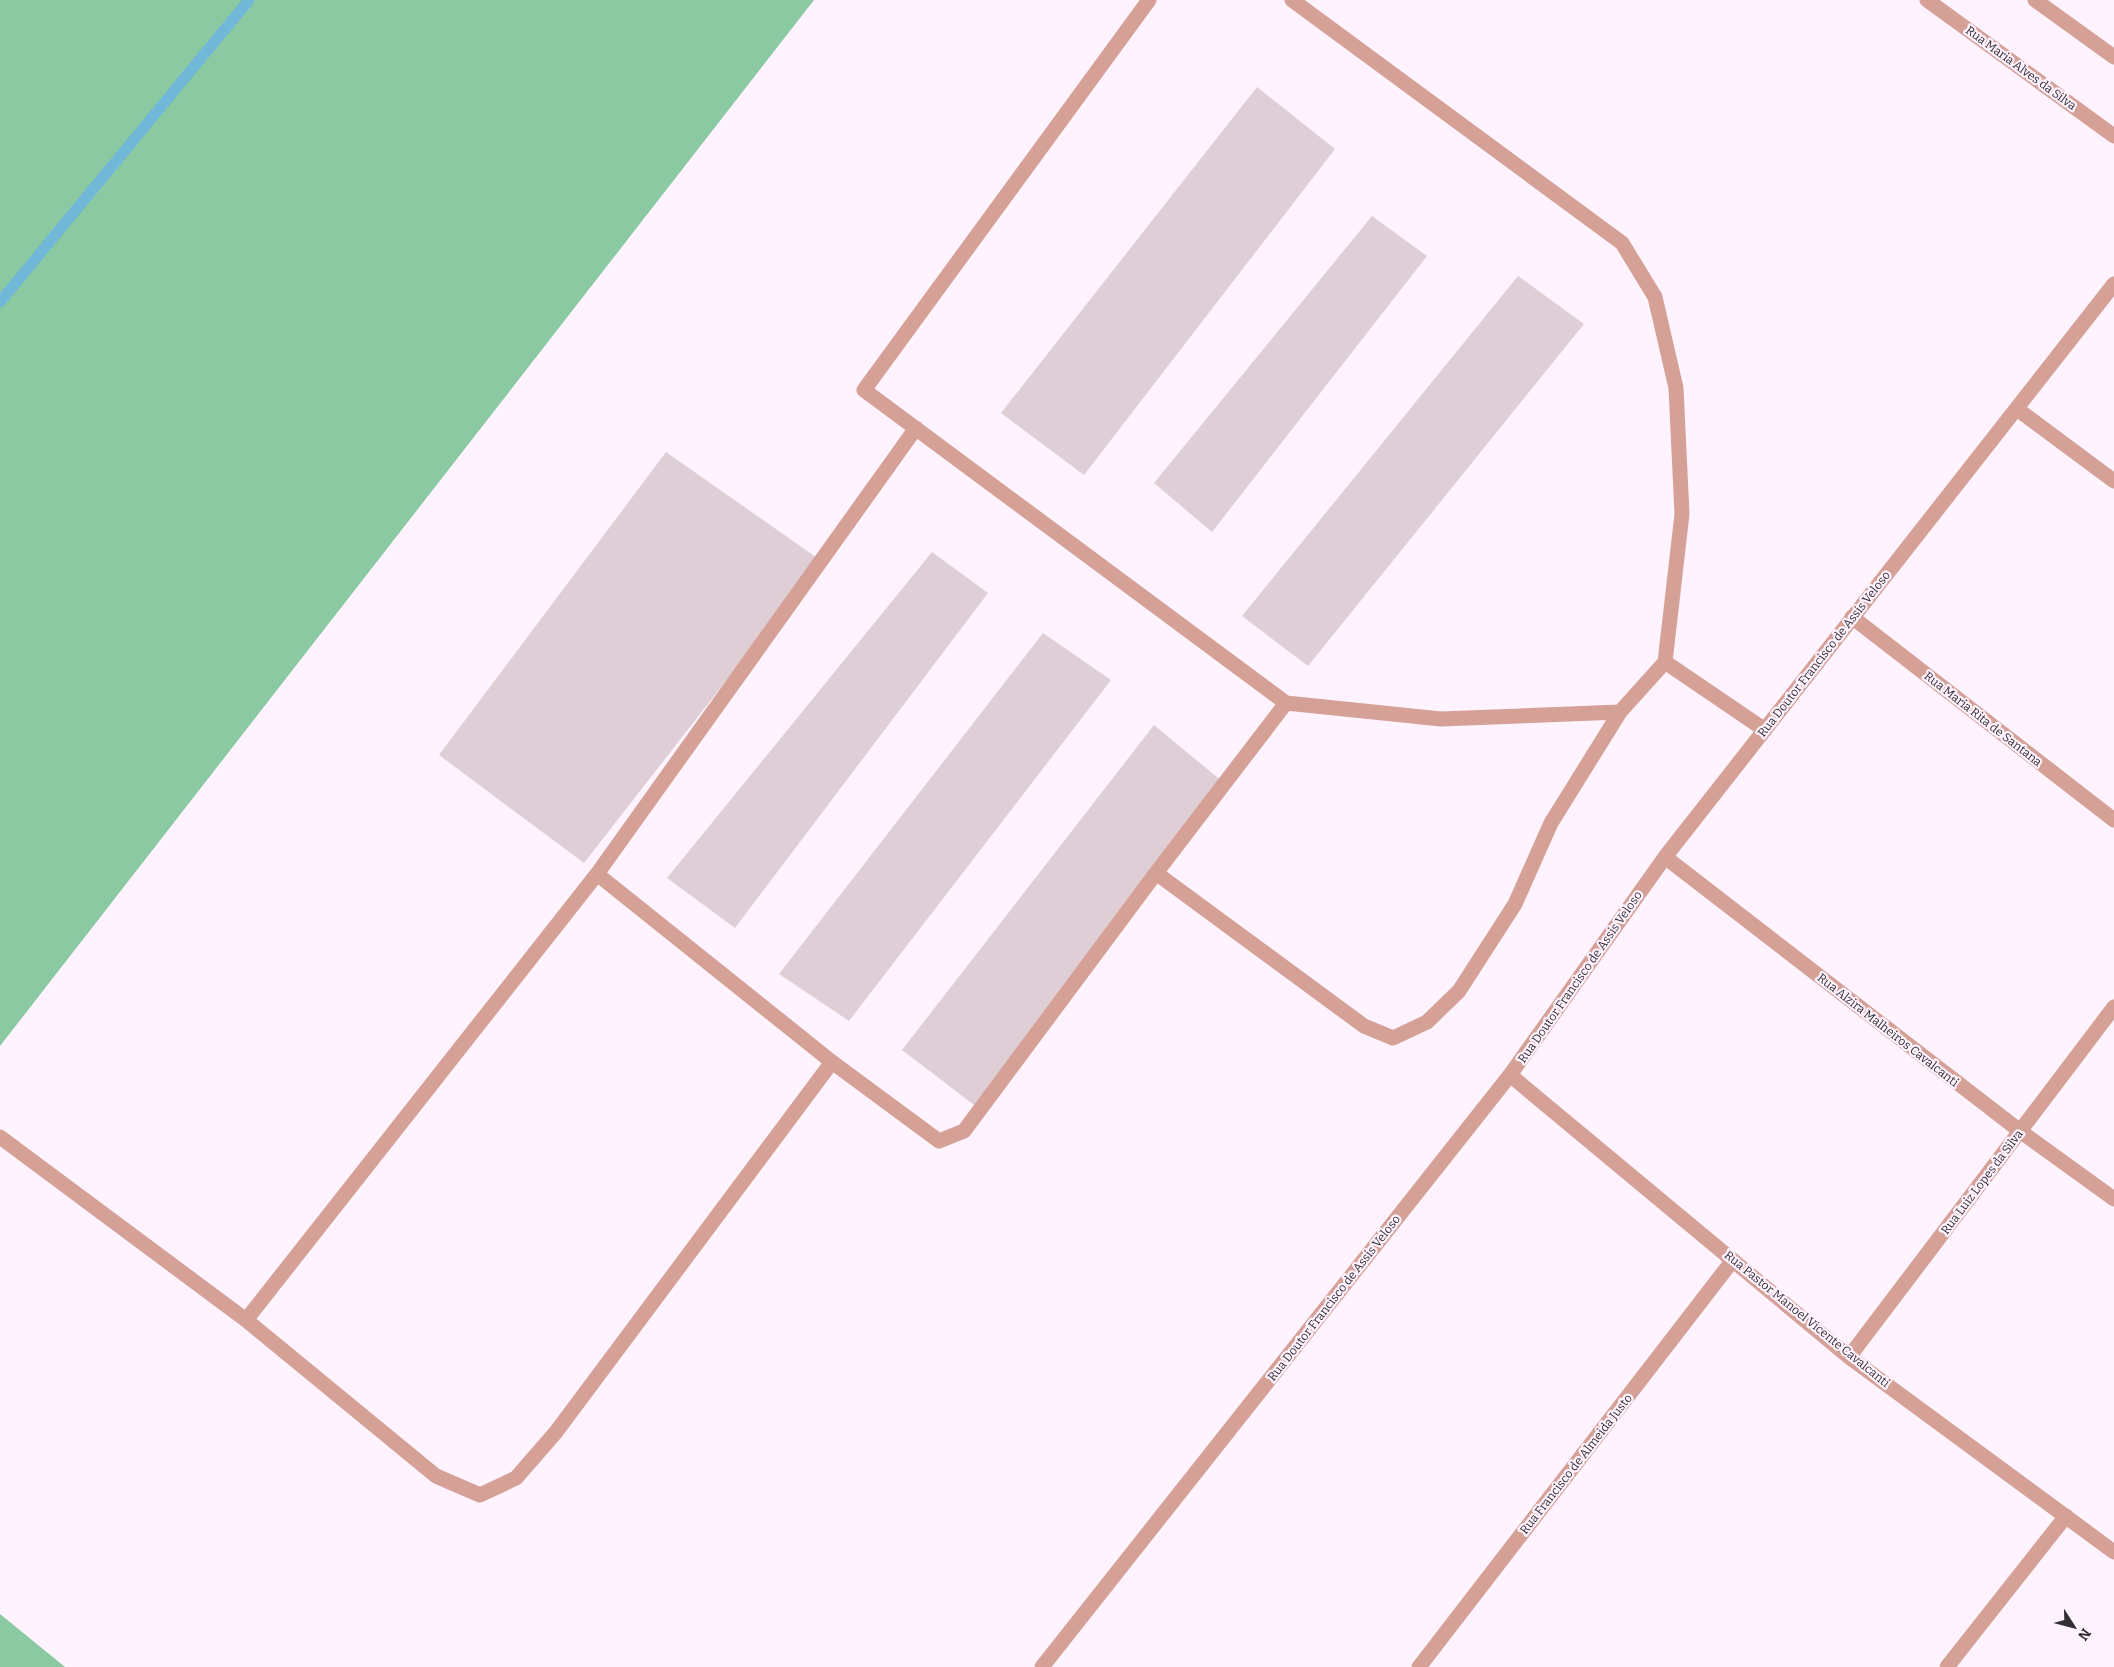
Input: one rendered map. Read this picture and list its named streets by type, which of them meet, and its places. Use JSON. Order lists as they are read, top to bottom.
{
  "streets": {
    "street": [
      "Rua Maria Alves da Silva",
      "Rua Doutor Francisco de Assis Veloso",
      "Rua Maria Rita de Santana",
      "Rua Alzira Malheiros Cavalcanti",
      "Rua Luiz Lopes da Silva",
      "Rua Pastor Manoel Vicente Cavalcanti",
      "Rua Francisco de Almeida Justo"
    ]
  },
  "crossings": [
    ["Rua Doutor Francisco de Assis Veloso", "Rua Maria Rita de Santana"],
    ["Rua Doutor Francisco de Assis Veloso", "Rua Alzira Malheiros Cavalcanti"],
    ["Rua Doutor Francisco de Assis Veloso", "Rua Pastor Manoel Vicente Cavalcanti"],
    ["Rua Alzira Malheiros Cavalcanti", "Rua Luiz Lopes da Silva"],
    ["Rua Luiz Lopes da Silva", "Rua Pastor Manoel Vicente Cavalcanti"],
    ["Rua Pastor Manoel Vicente Cavalcanti", "Rua Francisco de Almeida Justo"]
  ],
  "north": "bottom right"
}
